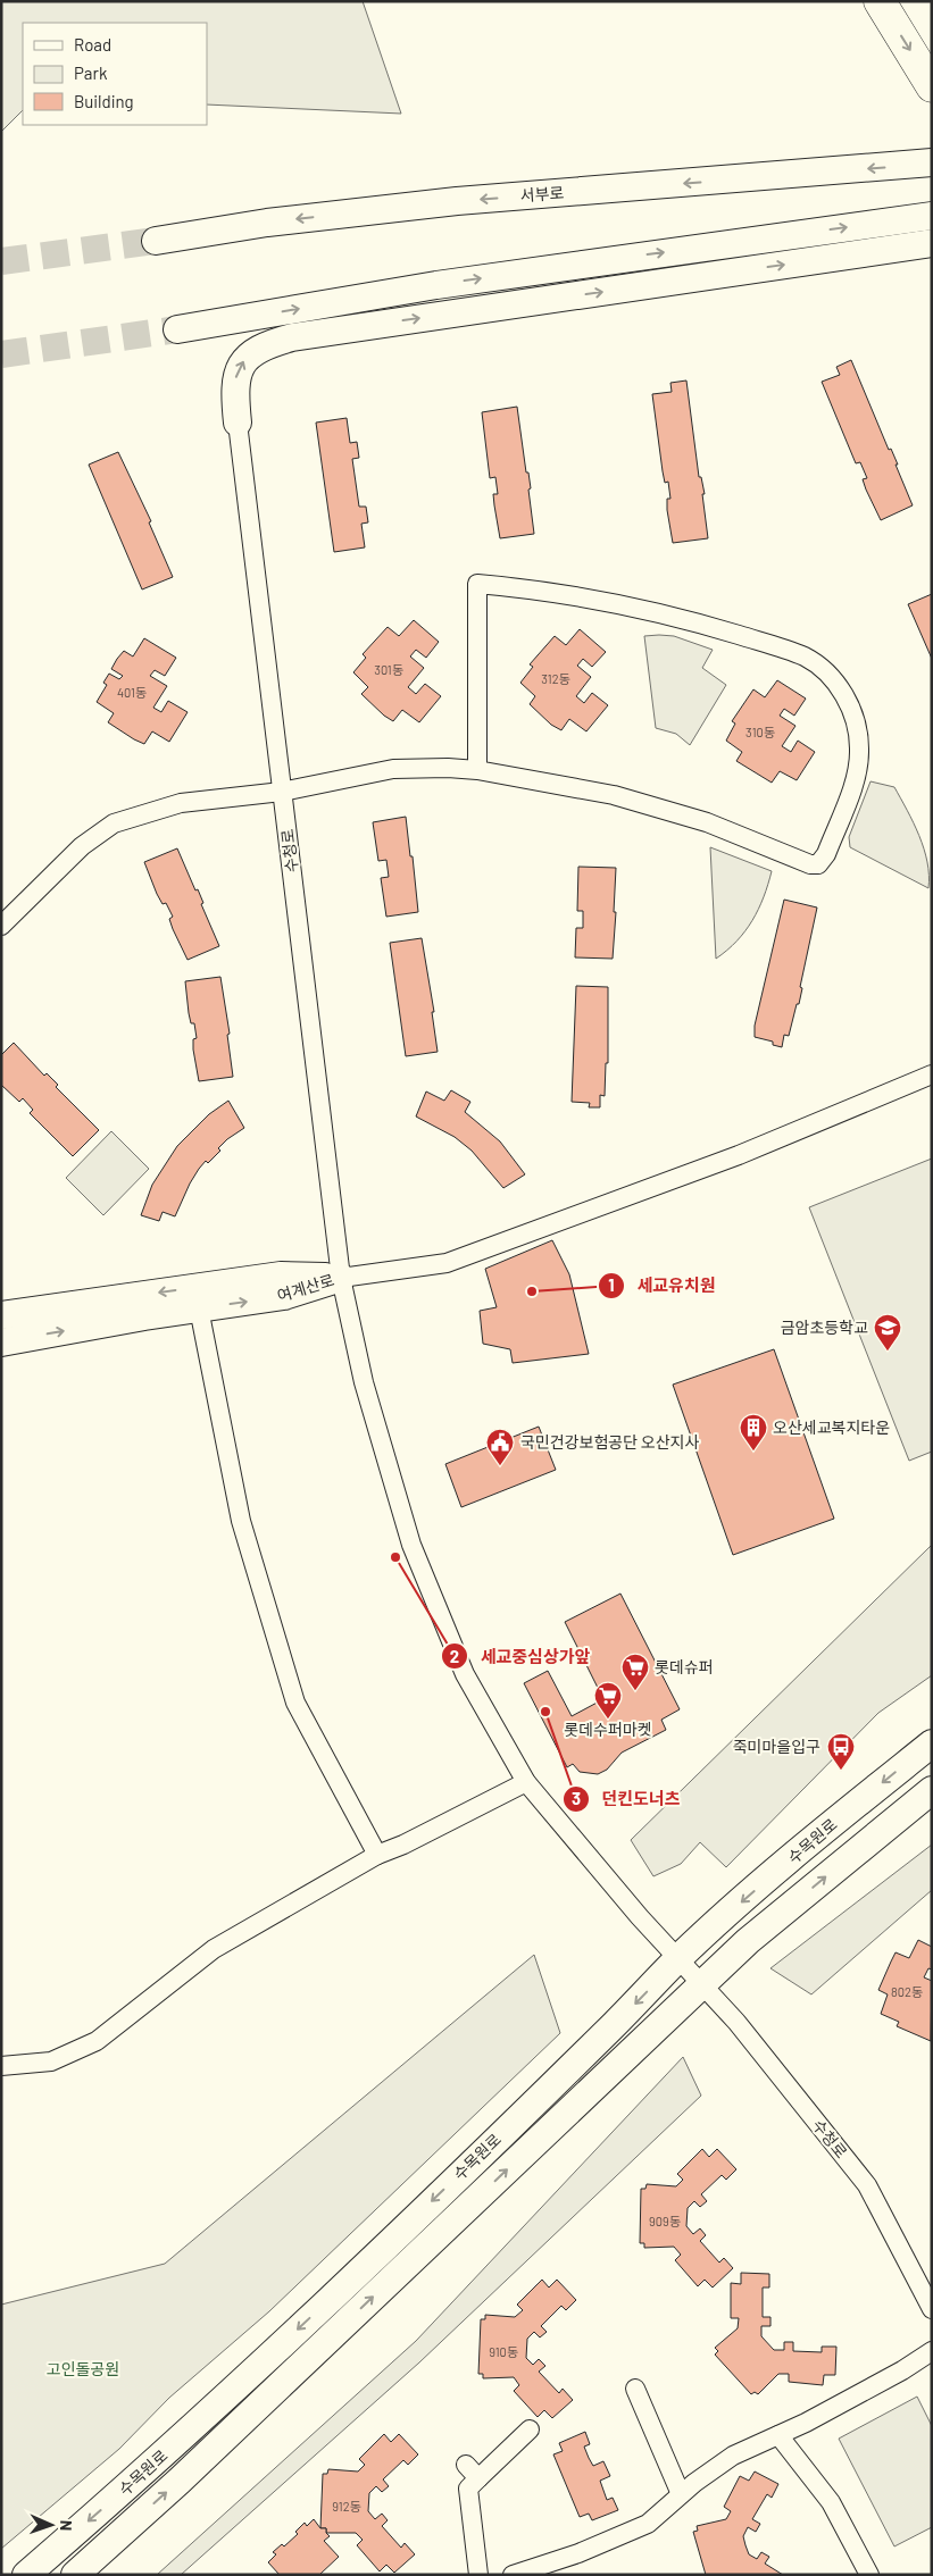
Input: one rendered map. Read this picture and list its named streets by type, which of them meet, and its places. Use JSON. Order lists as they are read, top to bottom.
{
  "streets": {
    "street": [
      "서부로",
      "수청로",
      "여계산로",
      "수목원로"
    ]
  },
  "crossings": [
    ["수청로", "여계산로"],
    ["수청로", "수목원로"]
  ],
  "parks": ["고인돌공원"],
  "places": {
    "other": ["세교유치원", "세교중심상가앞", "던킨도너츠"],
    "school or university": ["금암초등학교"],
    "building": ["오산세교복지타운"],
    "public building": ["국민건강보험공단 오산지사"],
    "supermarket": ["롯데슈퍼", "롯데수퍼마켓"],
    "bus stop": ["죽미마을입구"]
  },
  "house_numbers": [
    "301동",
    "312동",
    "401동",
    "310동",
    "802동",
    "909동",
    "910동",
    "912동"
  ],
  "legend": ["Road", "Park", "Building"],
  "north": "right"
}
